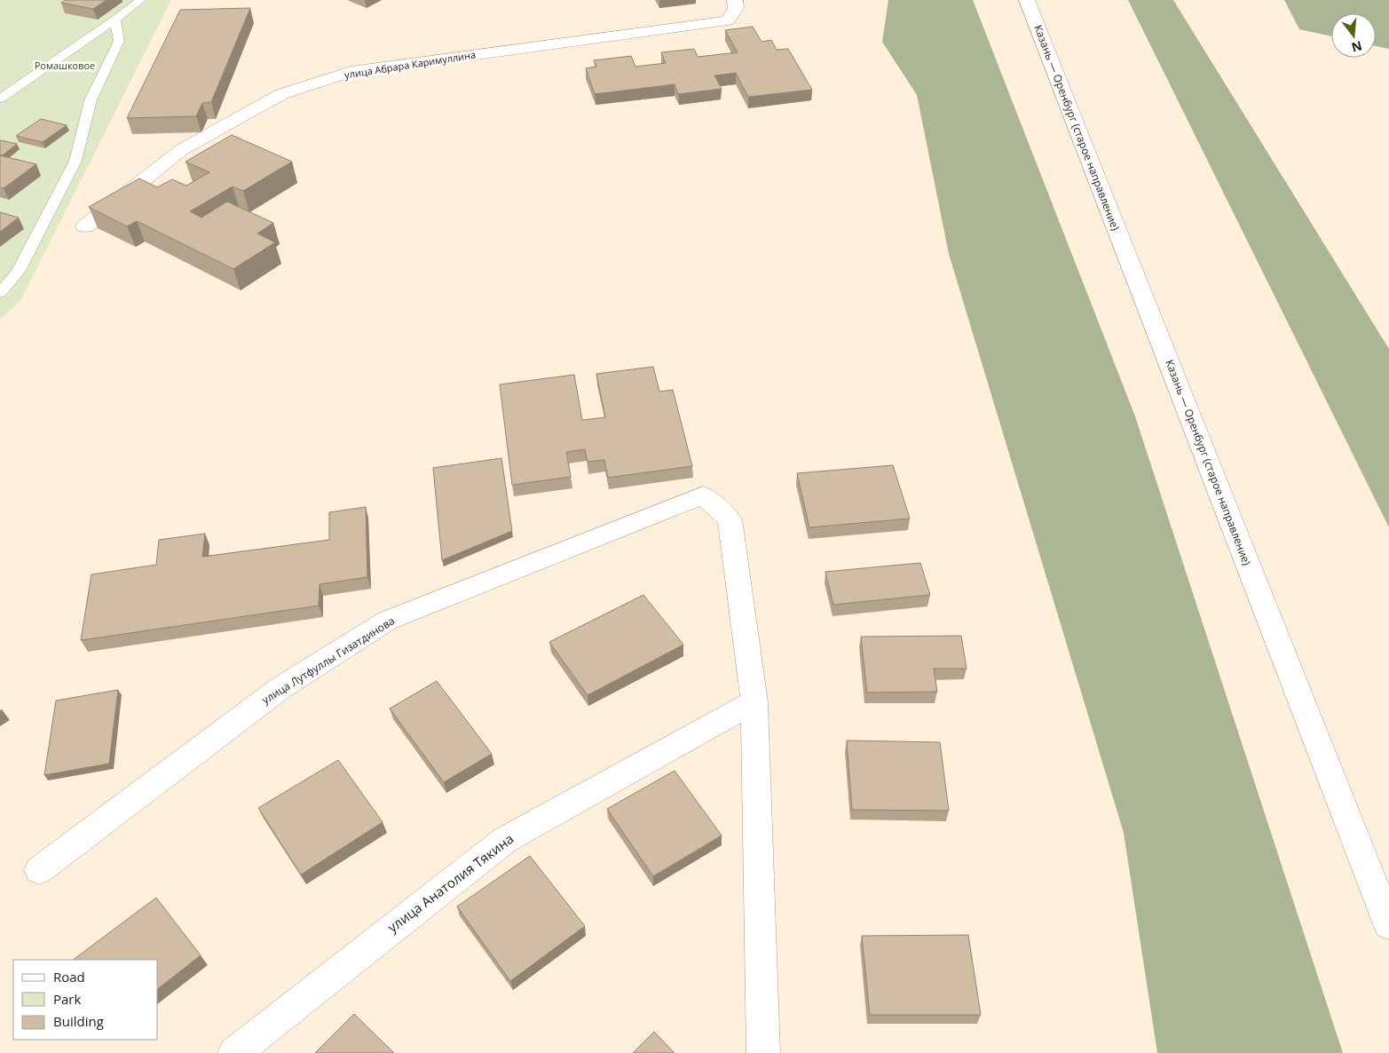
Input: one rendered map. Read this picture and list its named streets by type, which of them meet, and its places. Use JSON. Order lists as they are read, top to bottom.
{
  "streets": {
    "street": [
      "улица Абрара Каримуллина",
      "Казань — Оренбург (старое направление)",
      "улица Лутфуллы Гизатдинова",
      "улица Анатолия Тякина"
    ]
  },
  "crossings": [
    ["улица Лутфуллы Гизатдинова", "улица Анатолия Тякина"]
  ],
  "parks": ["Ромашковое"],
  "legend": ["Road", "Park", "Building"],
  "north": "bottom"
}
